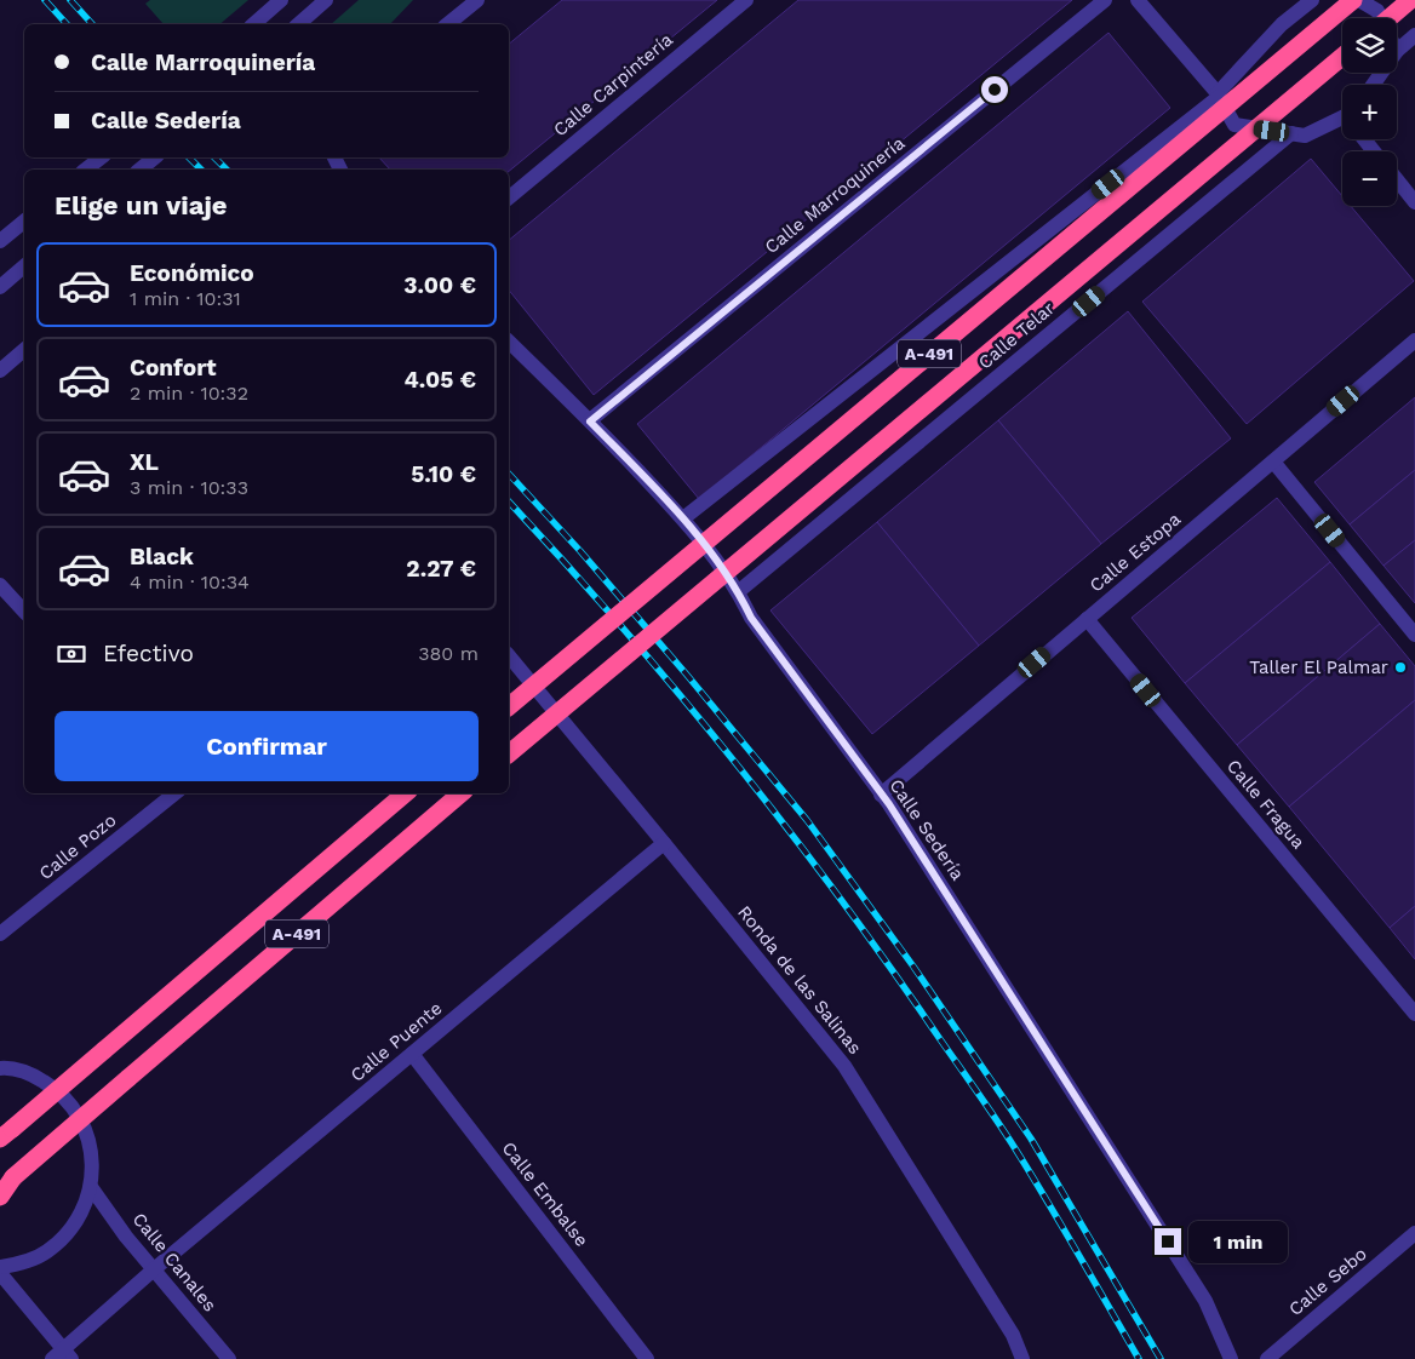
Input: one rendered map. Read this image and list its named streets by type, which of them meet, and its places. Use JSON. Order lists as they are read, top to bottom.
{
  "streets": {
    "highway": ["A-491"],
    "street": [
      "Calle Carpintería",
      "Calle Marroquinería",
      "Calle Telar",
      "Calle Estopa",
      "Calle Fragua",
      "Calle Sedería",
      "Calle Pozo",
      "Ronda de las Salinas",
      "Calle Puente",
      "Calle Embalse",
      "Calle Canales",
      "Calle Sebo"
    ]
  },
  "crossings": [
    ["Calle Marroquinería", "Calle Sedería"],
    ["Calle Telar", "Calle Sedería"],
    ["Calle Estopa", "Calle Fragua"],
    ["Calle Estopa", "Calle Sedería"],
    ["Ronda de las Salinas", "Calle Puente"],
    ["Calle Puente", "Calle Embalse"],
    ["Calle Puente", "Calle Canales"]
  ],
  "places": ["Taller El Palmar"],
  "page": {
    "map_buttons": ["+", "−"],
    "banner": ["Calle Marroquinería", "Calle Sedería"],
    "heading": "Elige un viaje",
    "list": [
      {
        "name": "Económico",
        "note": "1 min · 10:31",
        "value": "3.00 €"
      },
      {
        "name": "Confort",
        "note": "2 min · 10:32",
        "value": "4.05 €"
      },
      {
        "name": "XL",
        "note": "3 min · 10:33",
        "value": "5.10 €"
      },
      {
        "name": "Black",
        "note": "4 min · 10:34",
        "value": "2.27 €"
      }
    ],
    "pay": ["Efectivo", "380 m"],
    "buttons": "Confirmar",
    "bubble": "1 min"
  }
}
